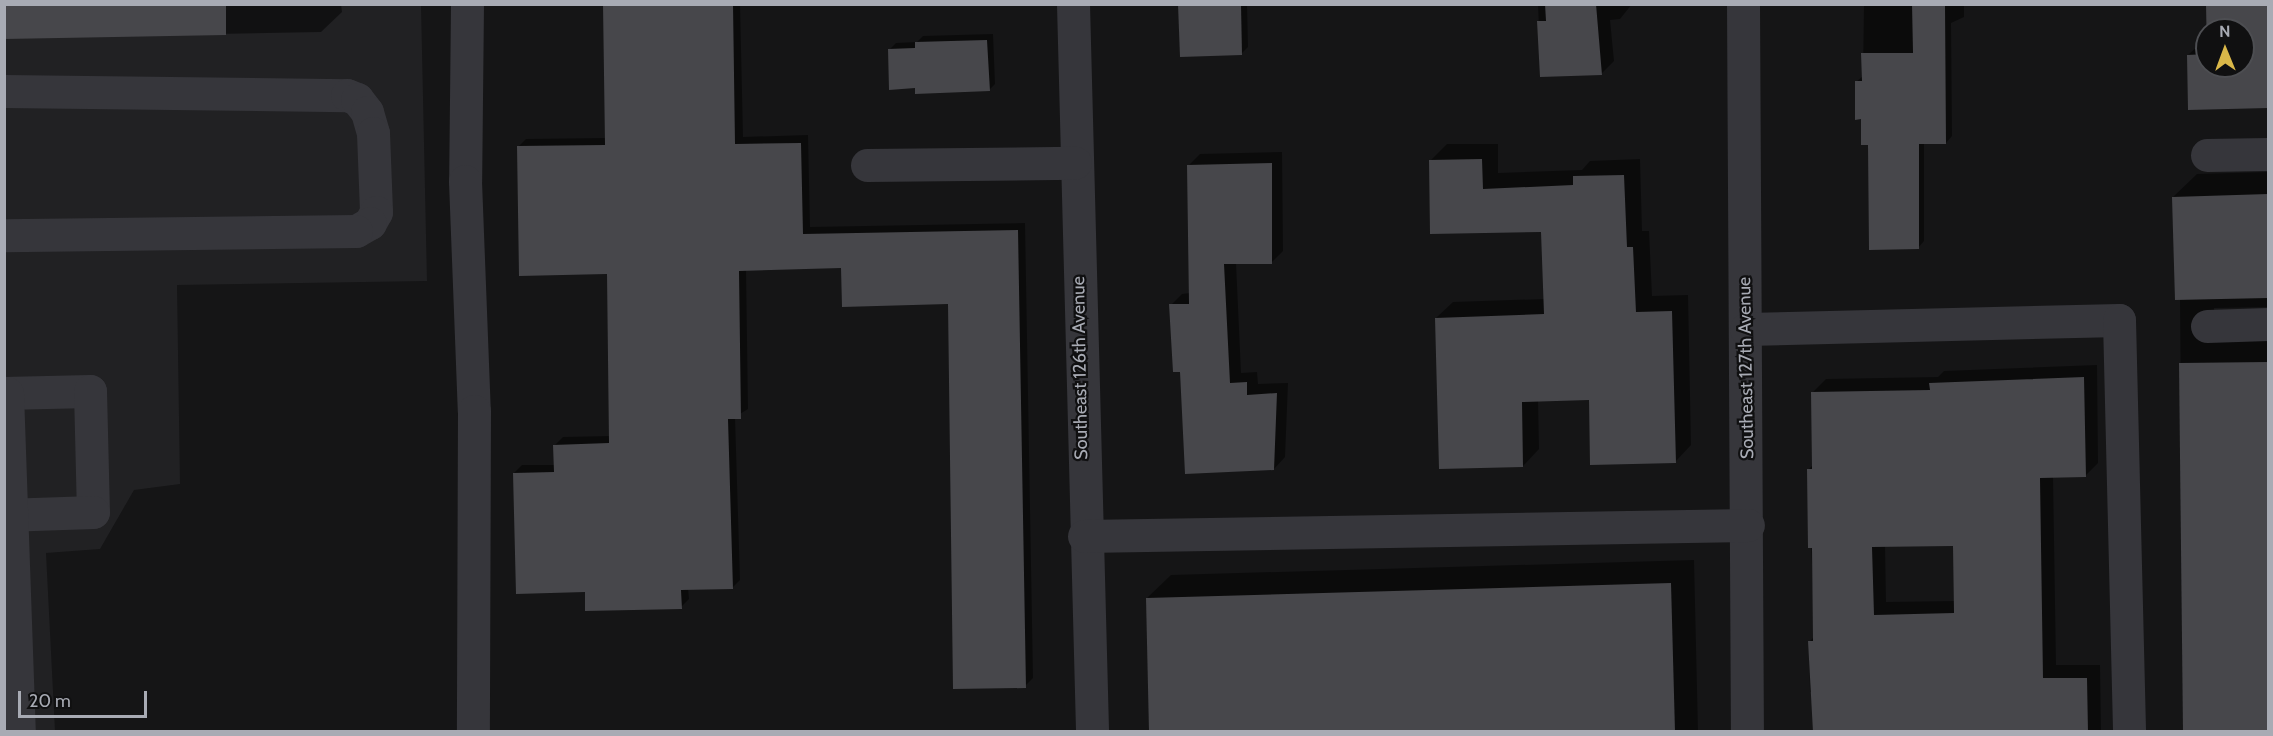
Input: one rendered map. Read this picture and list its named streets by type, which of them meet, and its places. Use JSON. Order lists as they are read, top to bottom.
{
  "streets": {
    "street": ["Southeast 126th Avenue", "Southeast 127th Avenue"]
  },
  "scale_bar": "20 m",
  "north": "top"
}
